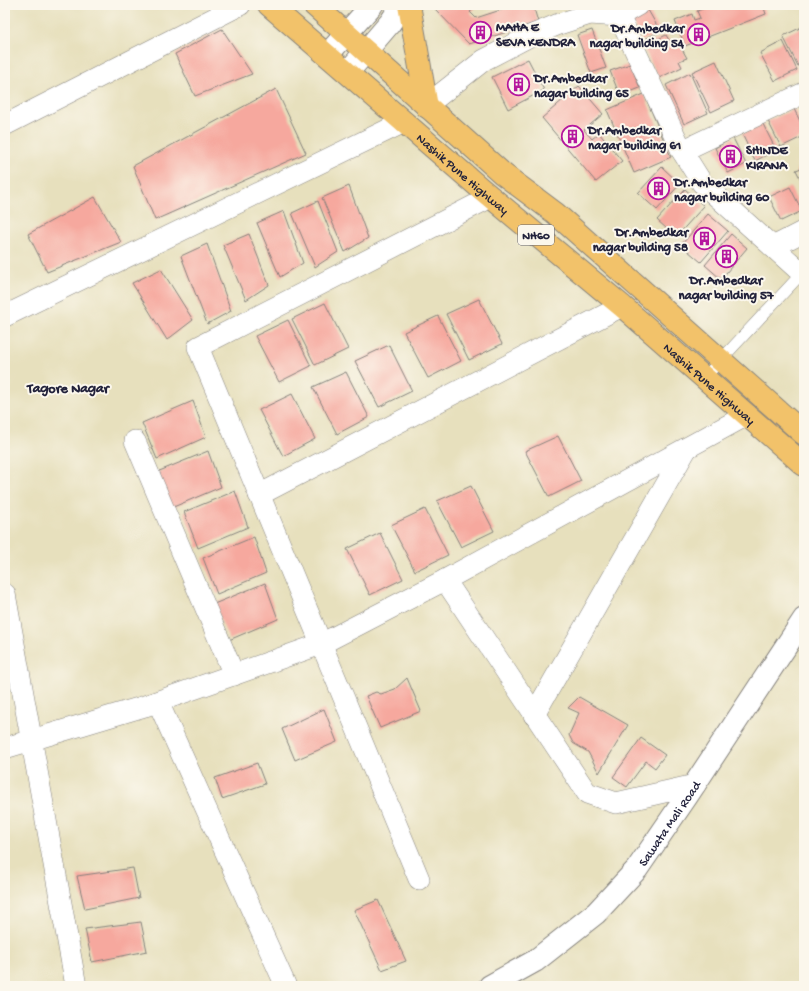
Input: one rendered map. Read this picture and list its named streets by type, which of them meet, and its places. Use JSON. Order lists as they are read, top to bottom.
{
  "streets": {
    "highway": ["Nashik Pune Highway", "NH60"],
    "street": ["Sawata Mali Road"]
  },
  "districts": ["Tagore Nagar"],
  "places": {
    "building": [
      "MAHA E SEVA KENDRA",
      "Dr.Ambedkar nagar building 54",
      "Dr.Ambedkar nagar building 65",
      "Dr.Ambedkar nagar building 61",
      "SHINDE KIRANA",
      "Dr.Ambedkar nagar building 60",
      "Dr.Ambedkar nagar building 58",
      "Dr.Ambedkar nagar building 57"
    ]
  }
}
